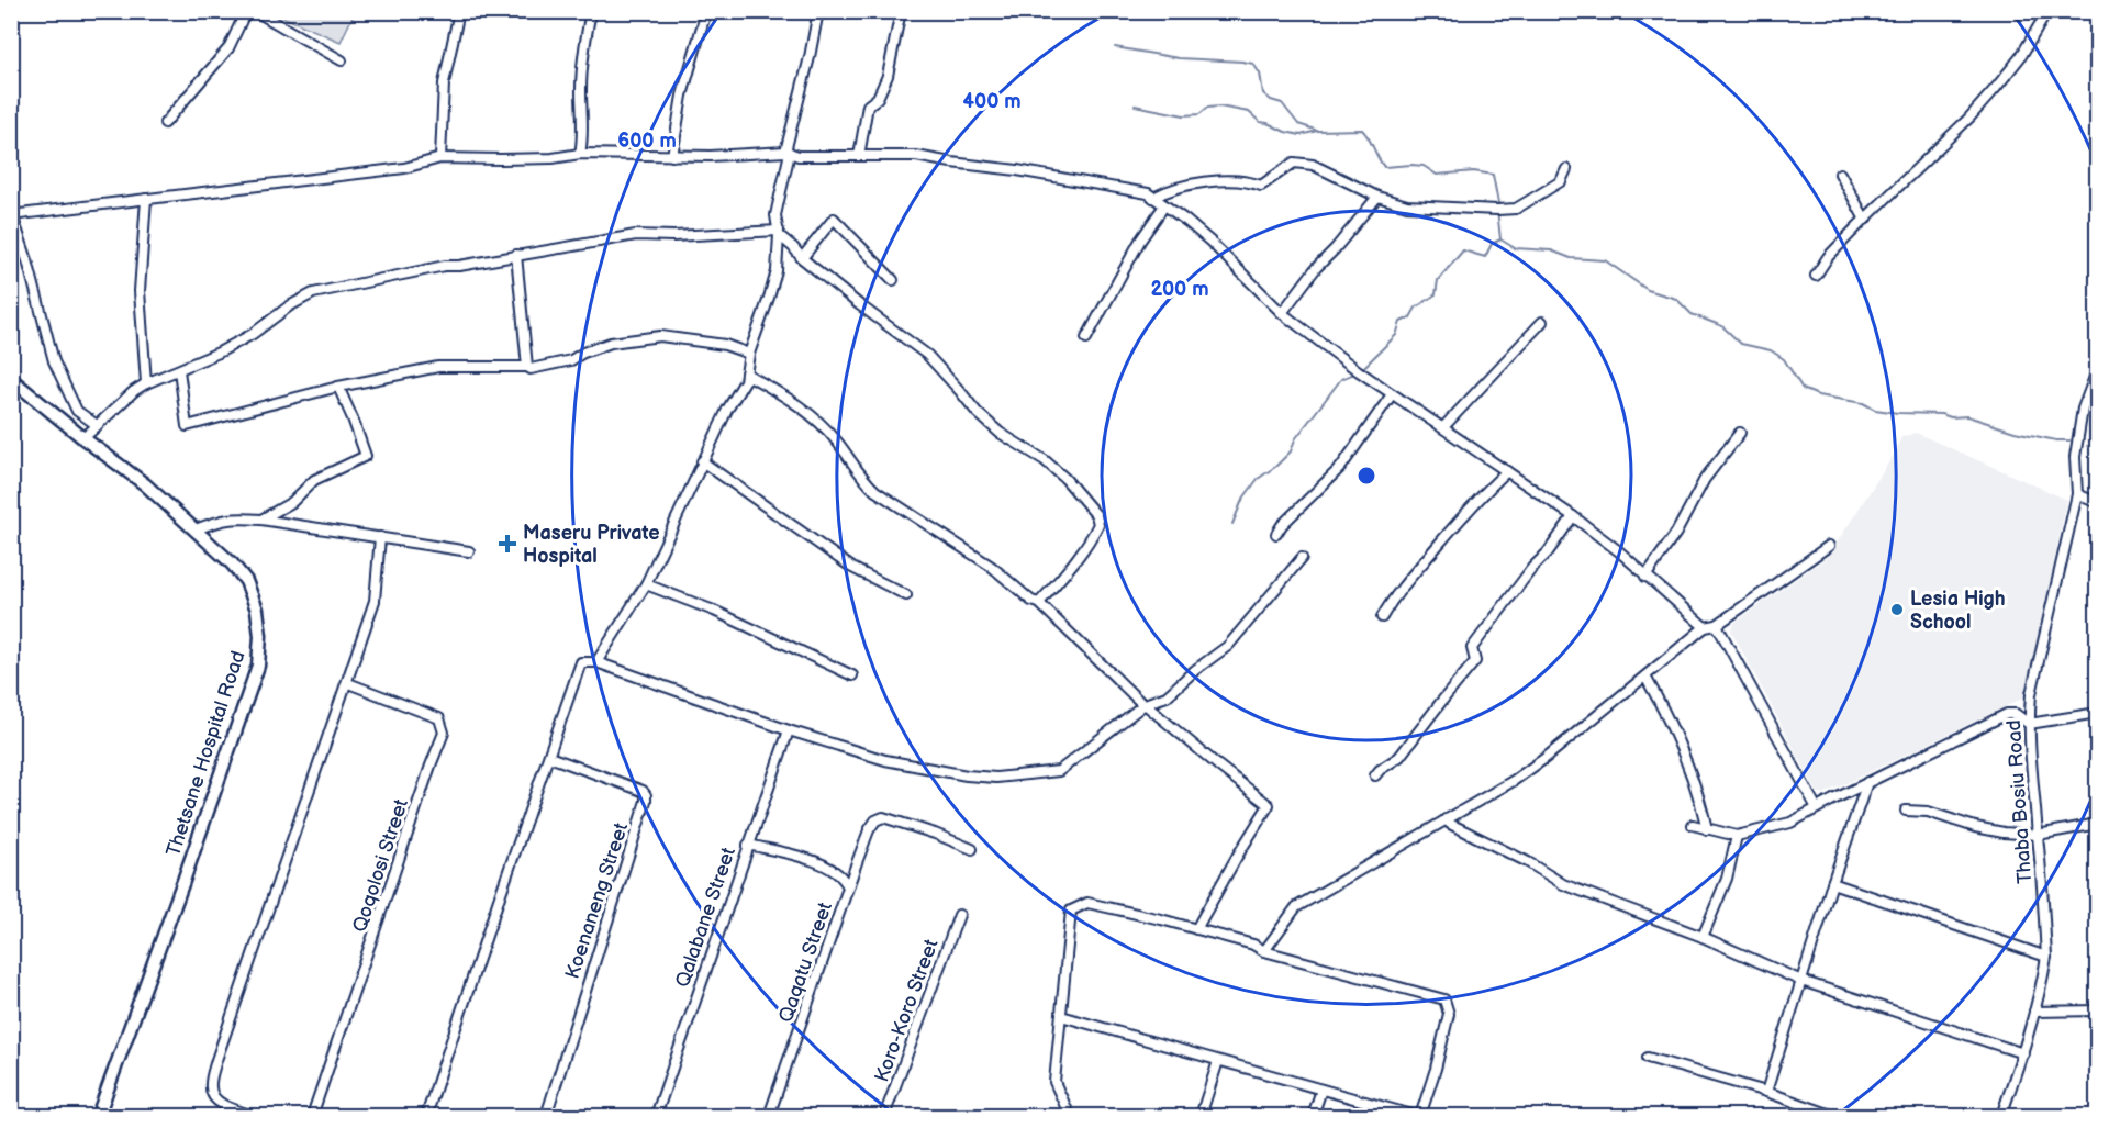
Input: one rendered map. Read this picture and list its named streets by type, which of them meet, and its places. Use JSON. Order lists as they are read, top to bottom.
{
  "streets": {
    "main road": ["Thetsane Hospital Road"],
    "street": [
      "Thaba Bosiu Road",
      "Qoqolosi Street",
      "Koenaneng Street",
      "Qalabane Street",
      "Qaqatu Street",
      "Koro-Koro Street"
    ]
  },
  "crossings": [
    ["Qalabane Street", "Qaqatu Street"]
  ],
  "places": {
    "health": ["Maseru Private Hospital"],
    "other": ["Lesia High School"]
  },
  "rings": ["400 m", "600 m", "200 m"]
}
